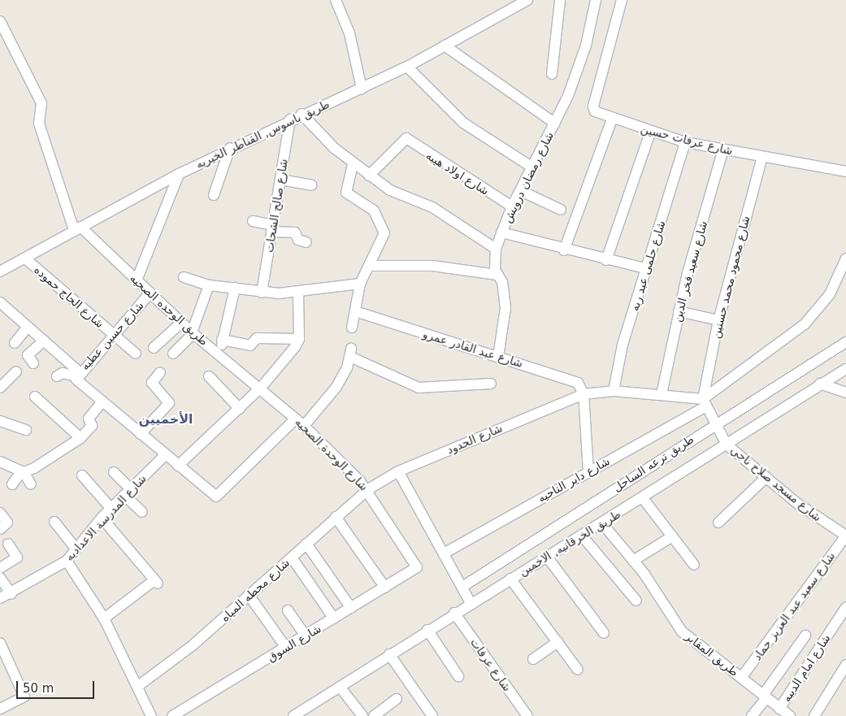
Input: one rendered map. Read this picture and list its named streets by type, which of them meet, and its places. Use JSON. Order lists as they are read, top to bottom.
{
  "streets": {
    "street": [
      "طريق باسوس, القناطر الخيريه",
      "شارع عرفات حسين",
      "شارع اولاد هيبه",
      "شارع رمضان درويش",
      "شارع صالح الشحات",
      "شارع حلمى عبد ربه",
      "شارع سعيد فخر الدين",
      "شارع محمود محمد حسنين",
      "شارع الحاج حموده",
      "طريق الوحده الصحيه",
      "شارع حسين عطيه",
      "شارع عبد القادر عمرو",
      "شارع الحدود",
      "شارع الوحدة الصحيه",
      "طريق ترعه الساحل",
      "شارع داير الناحيه",
      "شارع مسجد صلاح ناجي",
      "شارع المدرسة الاعداديه",
      "طريق الخرقانيه, الاخمين",
      "شارع محطه المياه",
      "شارع سعيد عبد العزيز حماد",
      "شارع السوق",
      "طريق المقابر",
      "شارع عرفات",
      "شارع امام الديبه"
    ]
  },
  "crossings": [
    ["طريق باسوس, القناطر الخيريه", "شارع صالح الشحات"],
    ["طريق باسوس, القناطر الخيريه", "شارع الحاج حموده"],
    ["طريق باسوس, القناطر الخيريه", "طريق الوحده الصحيه"],
    ["شارع عرفات حسين", "شارع حلمى عبد ربه"],
    ["شارع عرفات حسين", "شارع سعيد فخر الدين"],
    ["شارع عرفات حسين", "شارع محمود محمد حسنين"],
    ["شارع اولاد هيبه", "شارع رمضان درويش"],
    ["شارع رمضان درويش", "شارع عبد القادر عمرو"],
    ["شارع حلمى عبد ربه", "شارع الحدود"],
    ["شارع سعيد فخر الدين", "شارع الحدود"],
    ["شارع محمود محمد حسنين", "شارع الحدود"],
    ["شارع محمود محمد حسنين", "شارع داير الناحيه"],
    ["شارع الحاج حموده", "شارع حسين عطيه"],
    ["طريق الوحده الصحيه", "شارع حسين عطيه"],
    ["طريق الوحده الصحيه", "شارع الوحدة الصحيه"],
    ["شارع عبد القادر عمرو", "شارع الحدود"],
    ["شارع الحدود", "شارع الوحدة الصحيه"],
    ["شارع الحدود", "شارع داير الناحيه"],
    ["شارع الحدود", "شارع محطه المياه"],
    ["شارع الوحدة الصحيه", "شارع محطه المياه"],
    ["شارع الوحدة الصحيه", "شارع السوق"],
    ["شارع مسجد صلاح ناجي", "طريق الخرقانيه, الاخمين"],
    ["شارع مسجد صلاح ناجي", "شارع سعيد عبد العزيز حماد"],
    ["طريق الخرقانيه, الاخمين", "طريق المقابر"],
    ["طريق الخرقانيه, الاخمين", "شارع عرفات"],
    ["شارع سعيد عبد العزيز حماد", "طريق المقابر"],
    ["طريق المقابر", "شارع امام الديبه"]
  ],
  "districts": ["الأخميين"],
  "scale_bar": "50 m"
}
